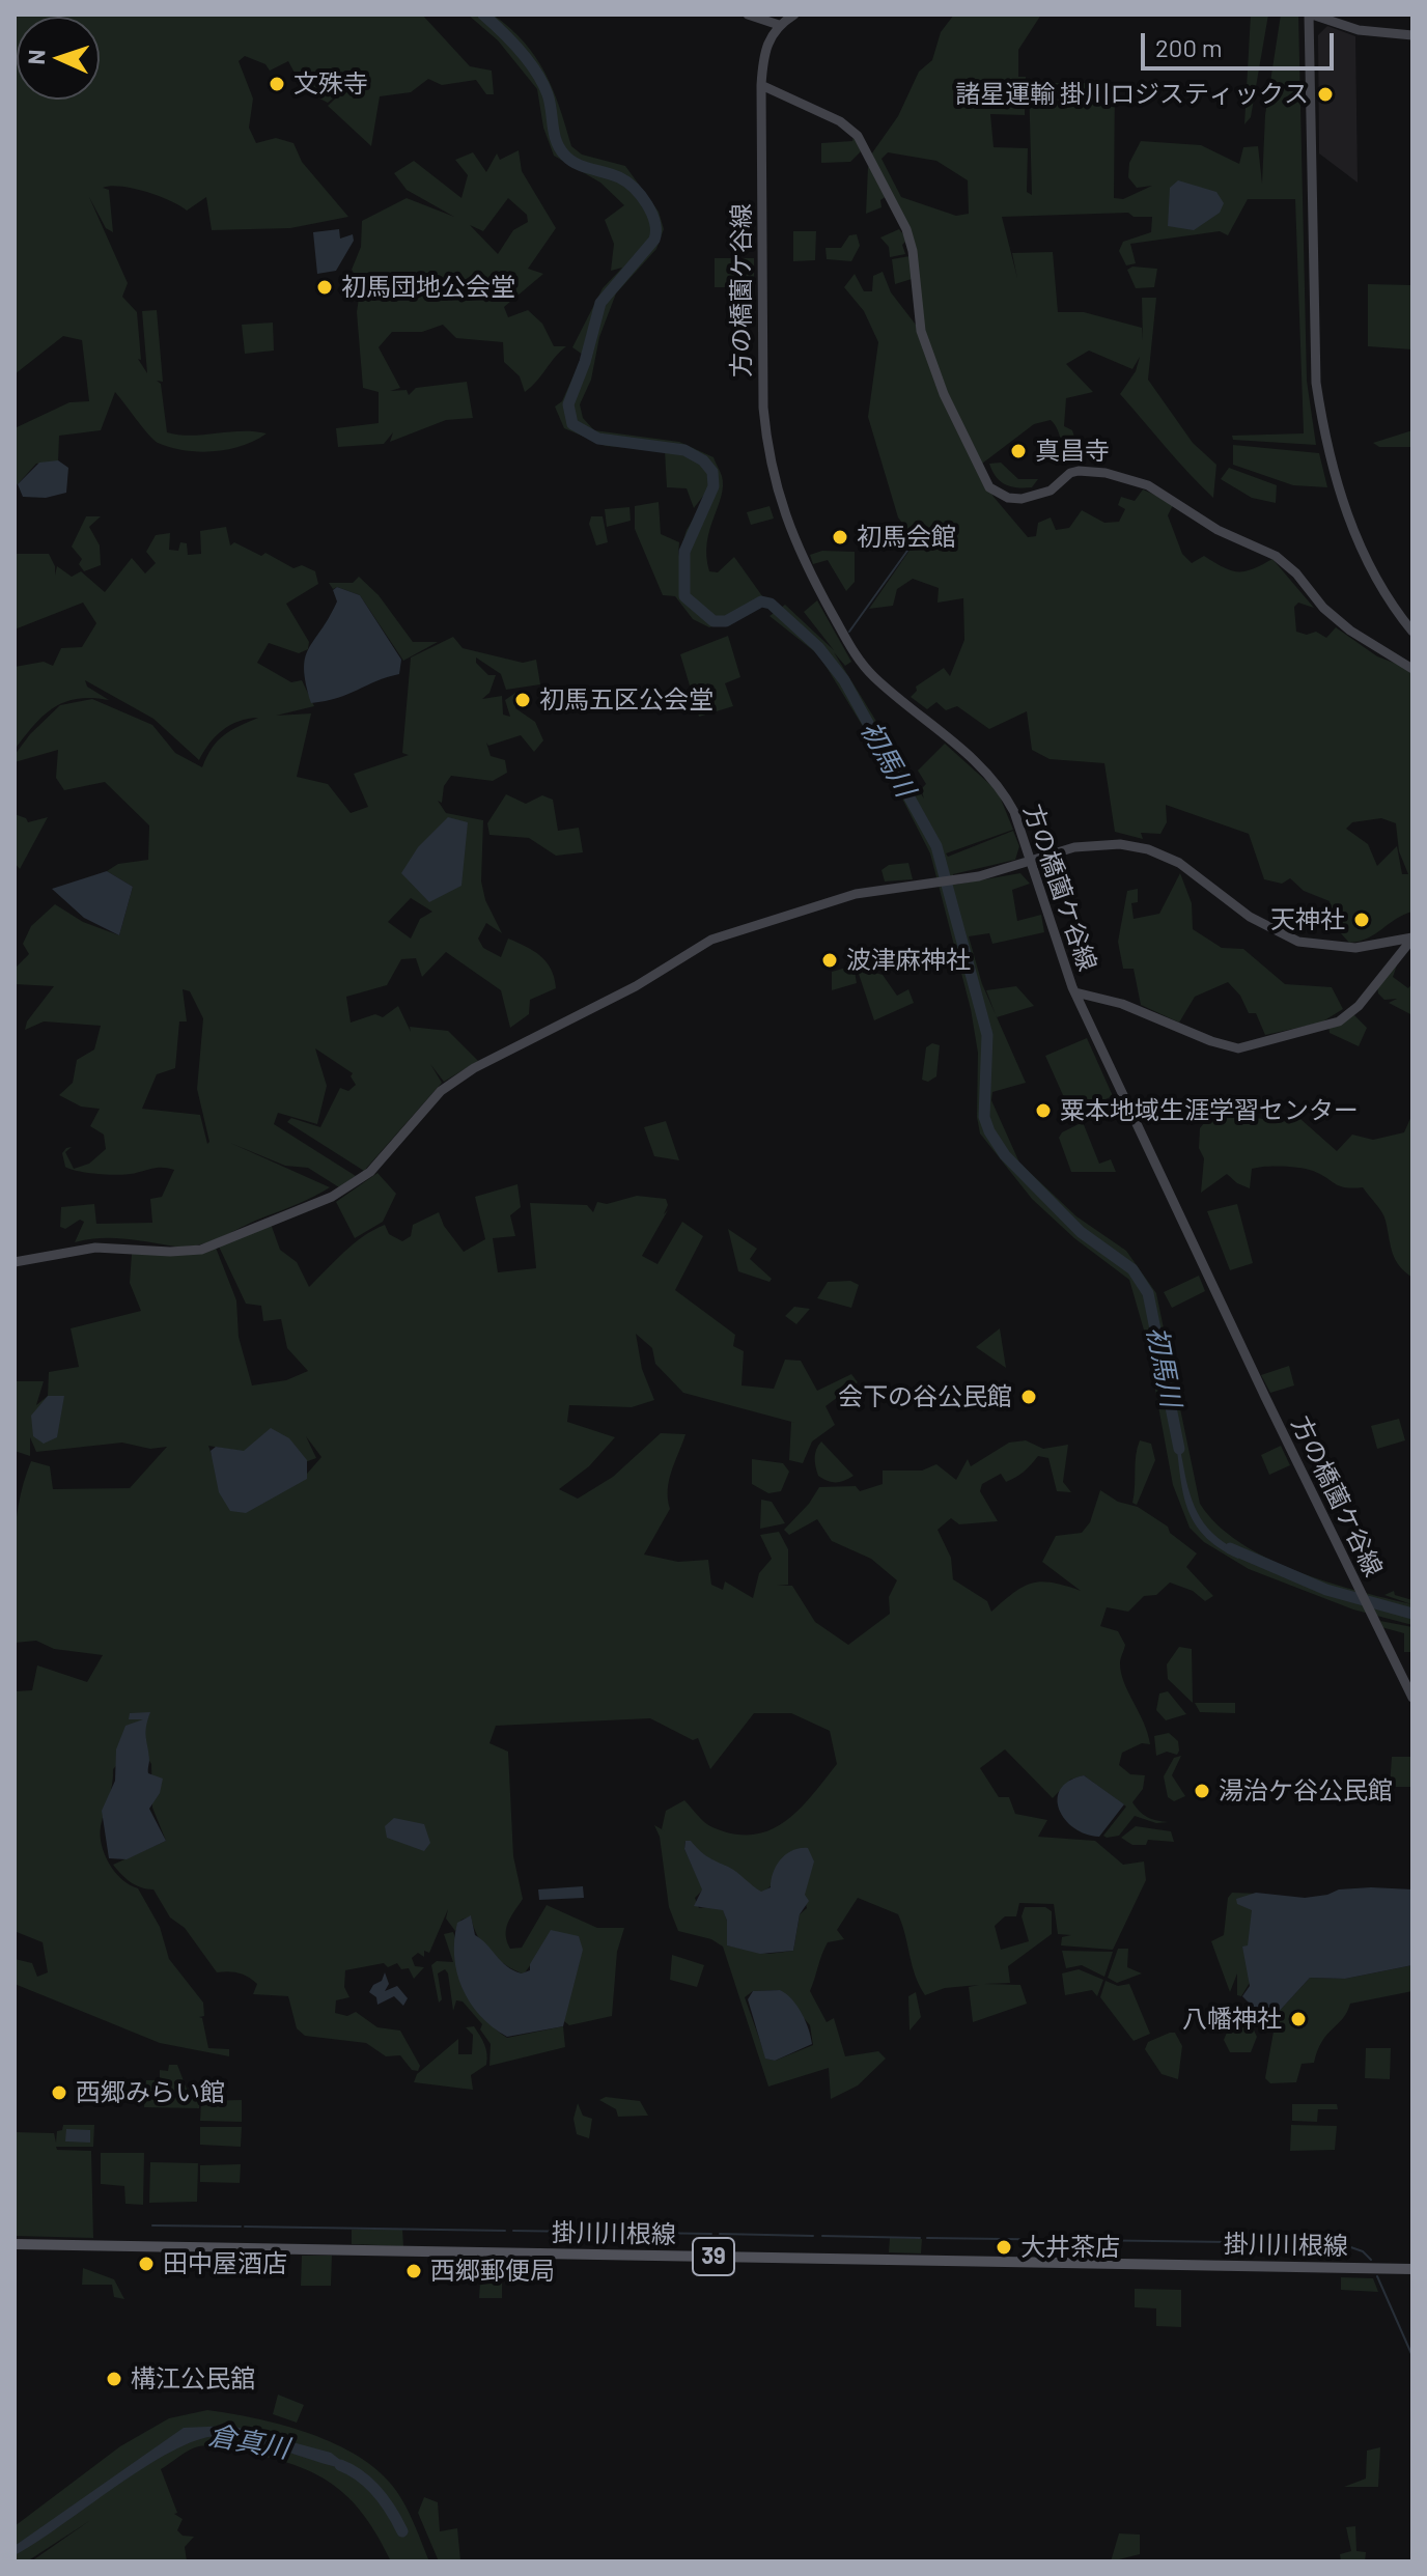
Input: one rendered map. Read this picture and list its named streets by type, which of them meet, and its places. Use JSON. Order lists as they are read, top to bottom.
{
  "streets": {
    "main road": ["掛川川根線", "39"],
    "street": ["方の橋薗ケ谷線"]
  },
  "water": ["初馬川", "倉真川"],
  "places": [
    "文殊寺",
    "諸星運輸 掛川ロジスティックス",
    "初馬団地公会堂",
    "真昌寺",
    "初馬会館",
    "初馬五区公会堂",
    "天神社",
    "波津麻神社",
    "粟本地域生涯学習センター",
    "会下の谷公民館",
    "湯治ケ谷公民館",
    "八幡神社",
    "西郷みらい館",
    "大井茶店",
    "田中屋酒店",
    "西郷郵便局",
    "構江公民舘"
  ],
  "scale_bar": "200 m",
  "north": "left"
}
